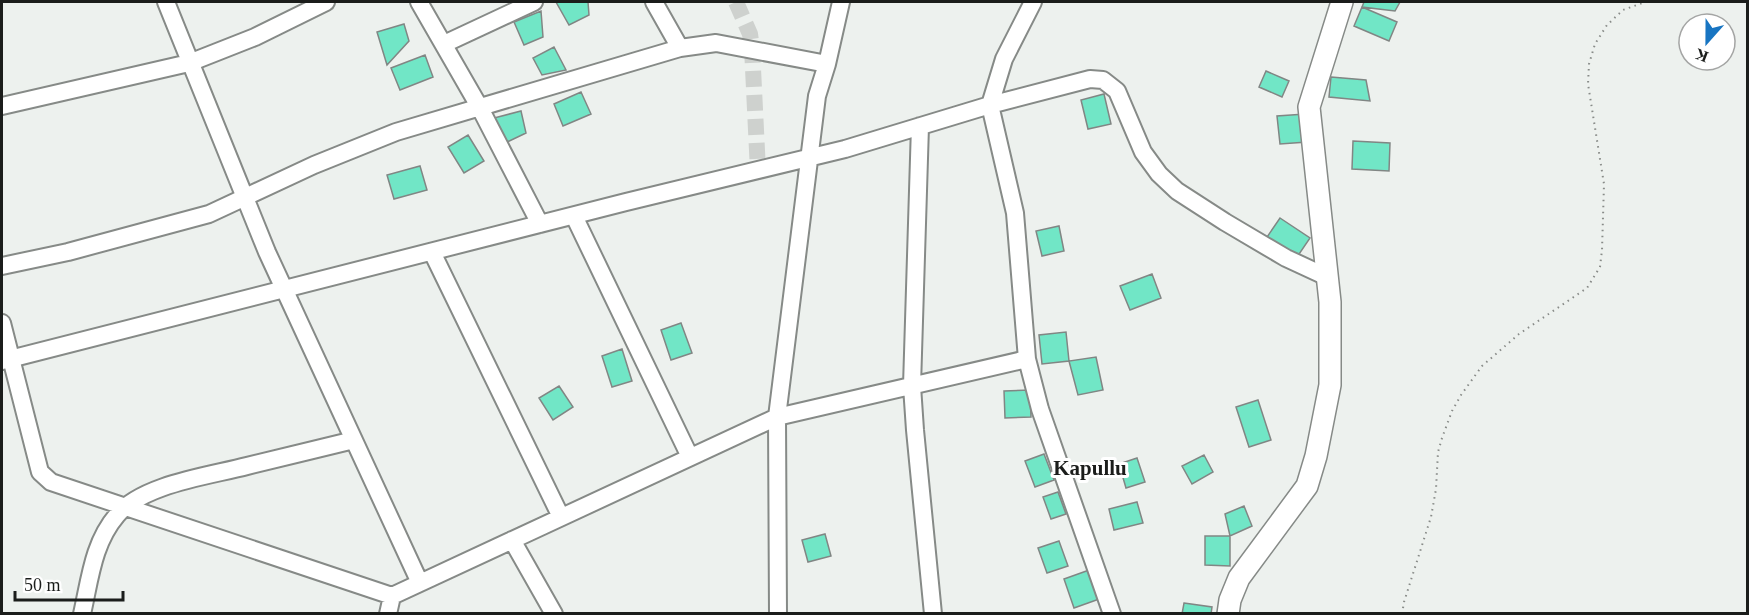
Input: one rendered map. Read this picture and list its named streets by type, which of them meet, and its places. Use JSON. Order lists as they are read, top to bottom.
{
  "districts": ["Kapullu"],
  "scale_bar": "50 m",
  "north": "bottom"
}
